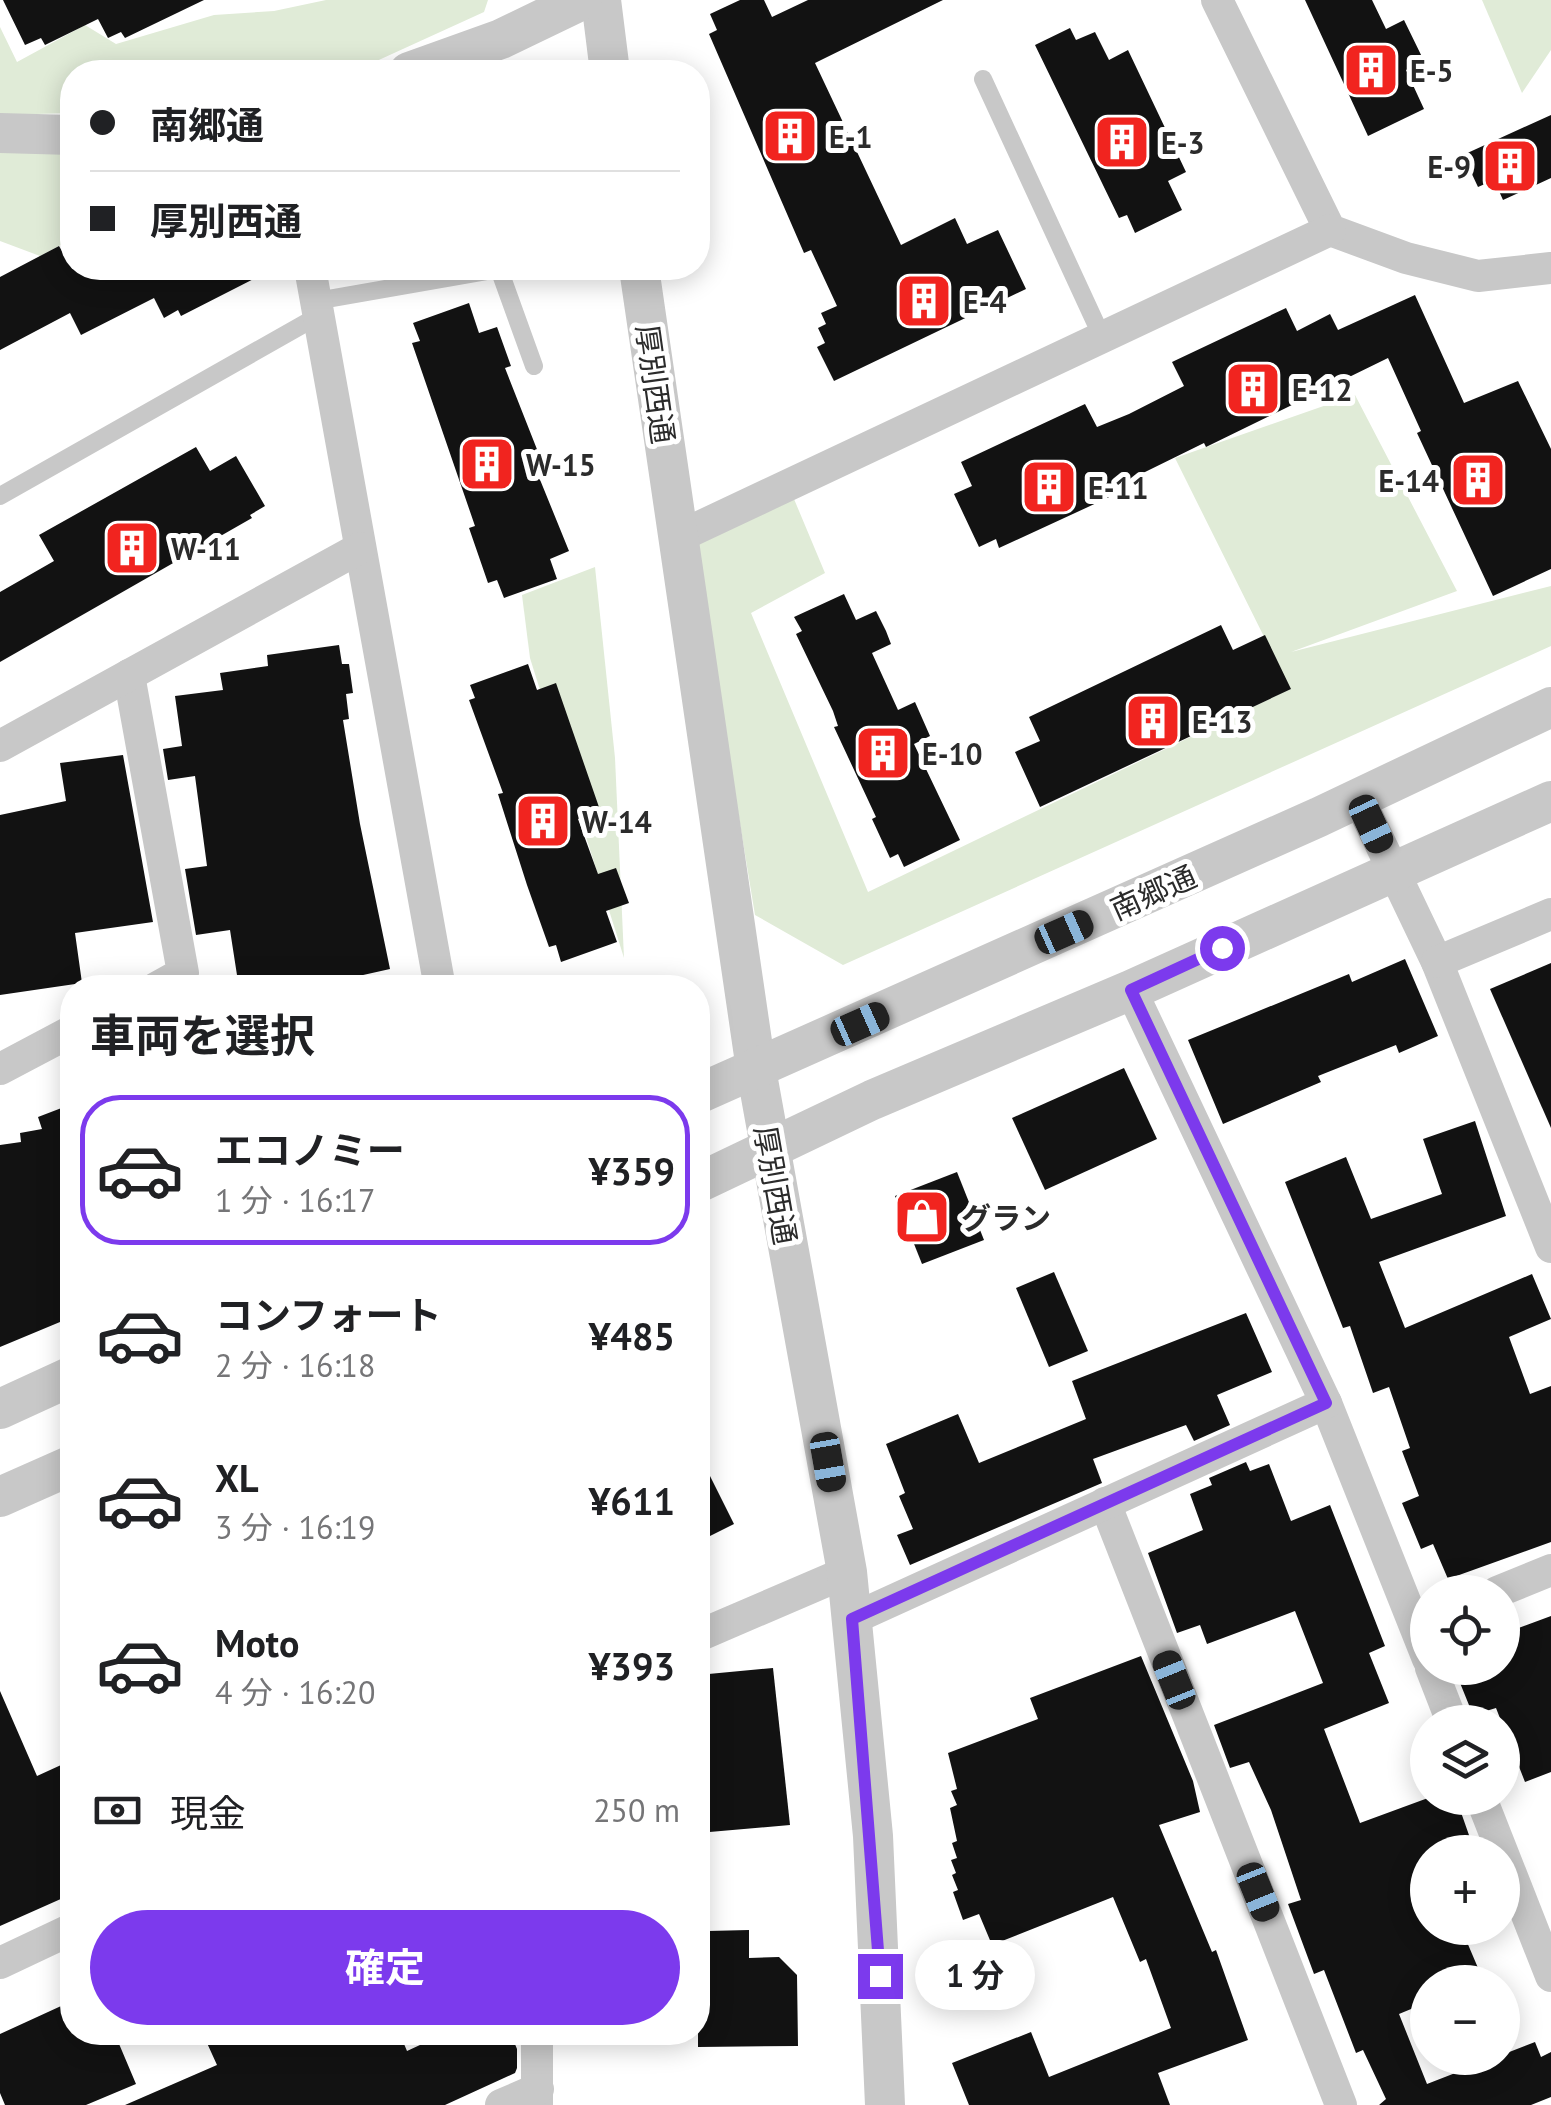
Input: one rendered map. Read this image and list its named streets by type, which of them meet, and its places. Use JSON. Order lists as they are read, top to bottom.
{
  "streets": {
    "street": ["厚別西通", "南郷通"]
  },
  "crossings": [
    ["厚別西通", "南郷通"]
  ],
  "places": {
    "building": [
      "E-5",
      "E-1",
      "E-3",
      "E-9",
      "E-4",
      "E-12",
      "W-15",
      "E-14",
      "E-11",
      "W-11",
      "E-13",
      "E-10",
      "W-14"
    ],
    "shop": ["グラン"]
  },
  "page": {
    "banner": ["南郷通", "厚別西通"],
    "heading": "車両を選択",
    "list": [
      {
        "name": "エコノミー",
        "note": "1 分 · 16:17",
        "value": "¥359"
      },
      {
        "name": "コンフォート",
        "note": "2 分 · 16:18",
        "value": "¥485"
      },
      {
        "name": "XL",
        "note": "3 分 · 16:19",
        "value": "¥611"
      },
      {
        "name": "Moto",
        "note": "4 分 · 16:20",
        "value": "¥393"
      }
    ],
    "map_buttons": ["+", "−"],
    "pay": ["現金", "250 m"],
    "buttons": "確定",
    "bubble": "1 分"
  }
}
